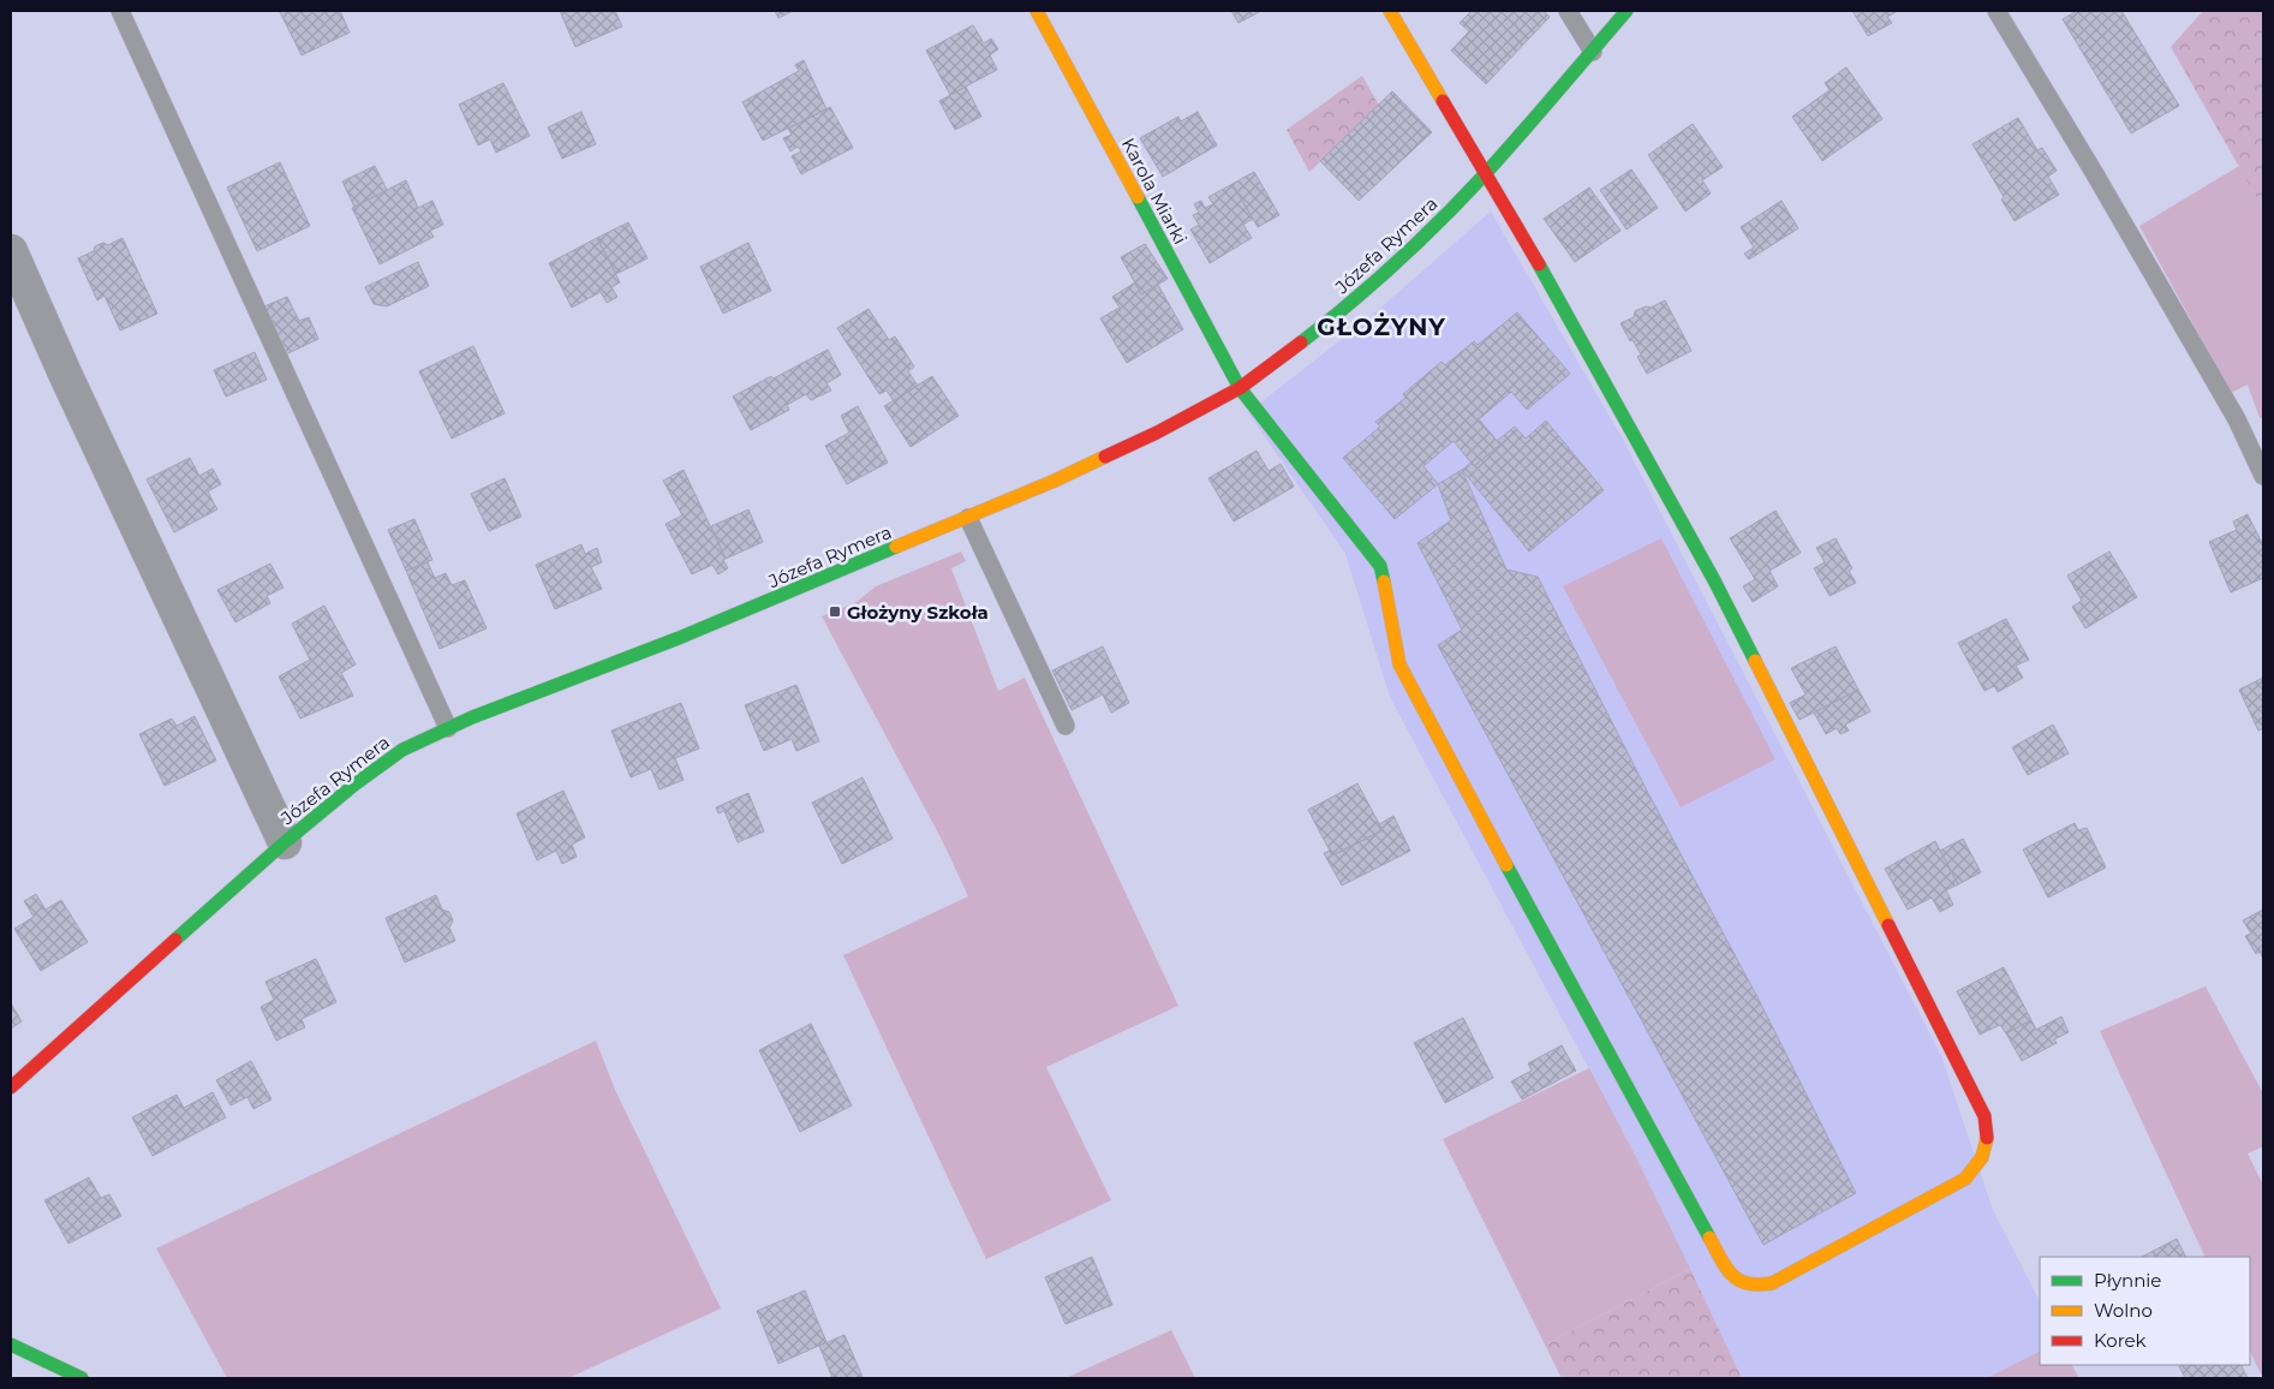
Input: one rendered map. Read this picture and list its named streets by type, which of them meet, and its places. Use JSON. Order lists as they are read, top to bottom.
{
  "streets": {
    "street": ["Karola Miarki", "Józefa Rymera"]
  },
  "crossings": [
    ["Karola Miarki", "Józefa Rymera"]
  ],
  "districts": ["GŁOŻYNY"],
  "places": {
    "transit": ["Głożyny Szkoła"]
  },
  "legend": ["Płynnie", "Wolno", "Korek"]
}
